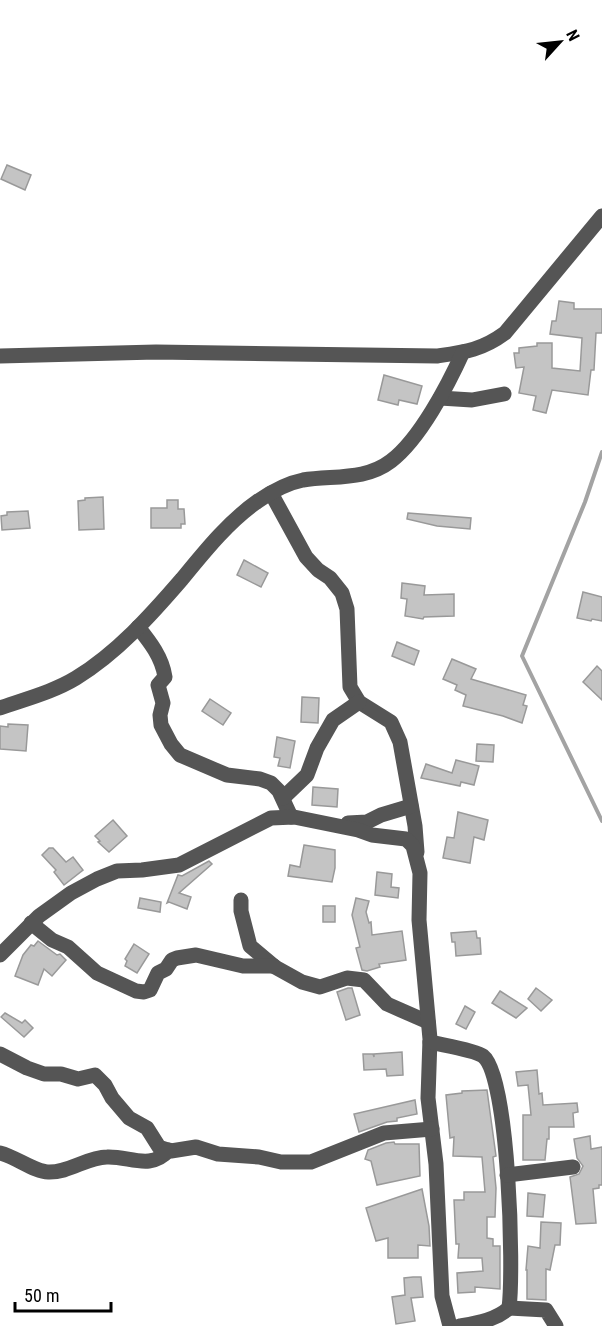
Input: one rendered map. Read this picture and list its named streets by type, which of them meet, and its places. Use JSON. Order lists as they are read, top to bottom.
{
  "scale_bar": "50 m",
  "north": "top right"
}
